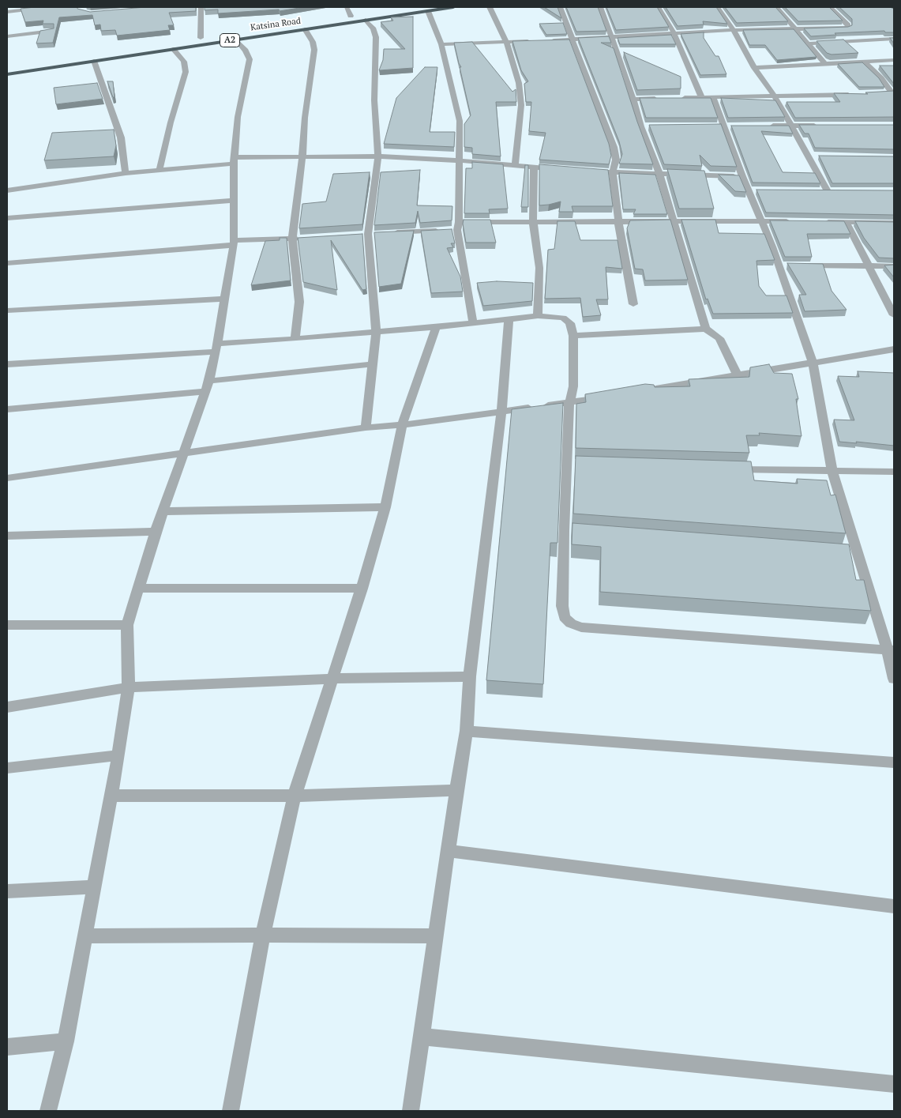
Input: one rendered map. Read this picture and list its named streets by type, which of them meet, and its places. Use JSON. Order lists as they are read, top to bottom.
{
  "streets": {
    "highway": ["Katsina Road", "A2"]
  }
}
